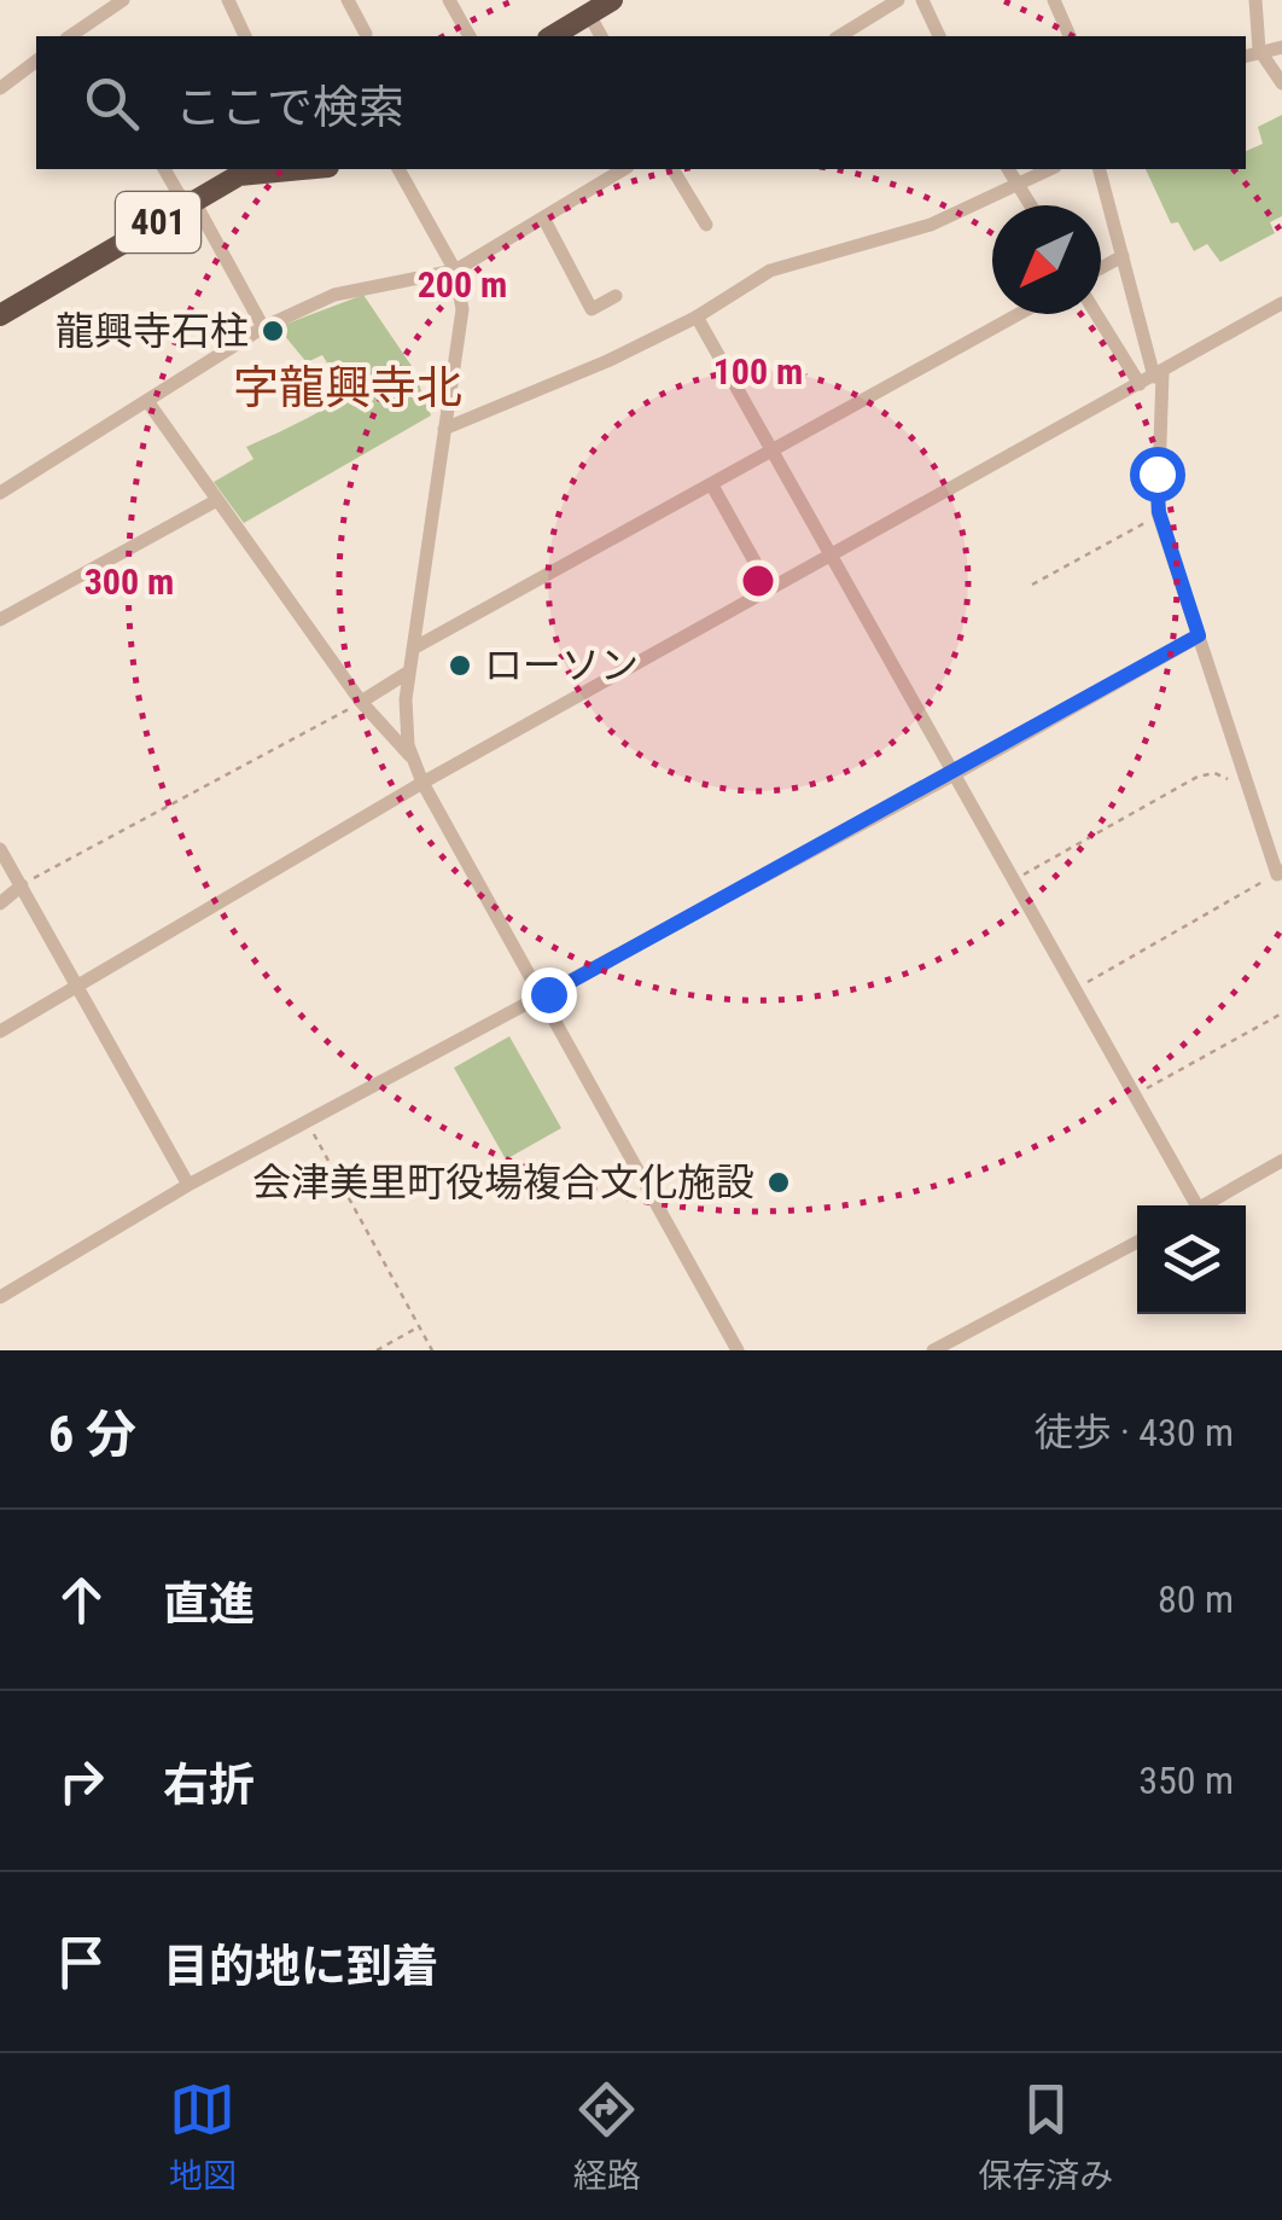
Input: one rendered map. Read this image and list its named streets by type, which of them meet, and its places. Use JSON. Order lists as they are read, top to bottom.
{
  "streets": {
    "highway": ["401"]
  },
  "districts": ["字龍興寺北"],
  "places": ["龍興寺石柱", "ローソン", "会津美里町役場複合文化施設"],
  "north": "bottom left",
  "page": {
    "search": "ここで検索",
    "heading": ["6 分", "徒歩 · 430 m"],
    "list": [
      ["直進", "80 m"],
      ["右折", "350 m"],
      "目的地に到着"
    ],
    "nav": ["地図", "経路", "保存済み"]
  },
  "rings": ["200 m", "100 m", "300 m"]
}
